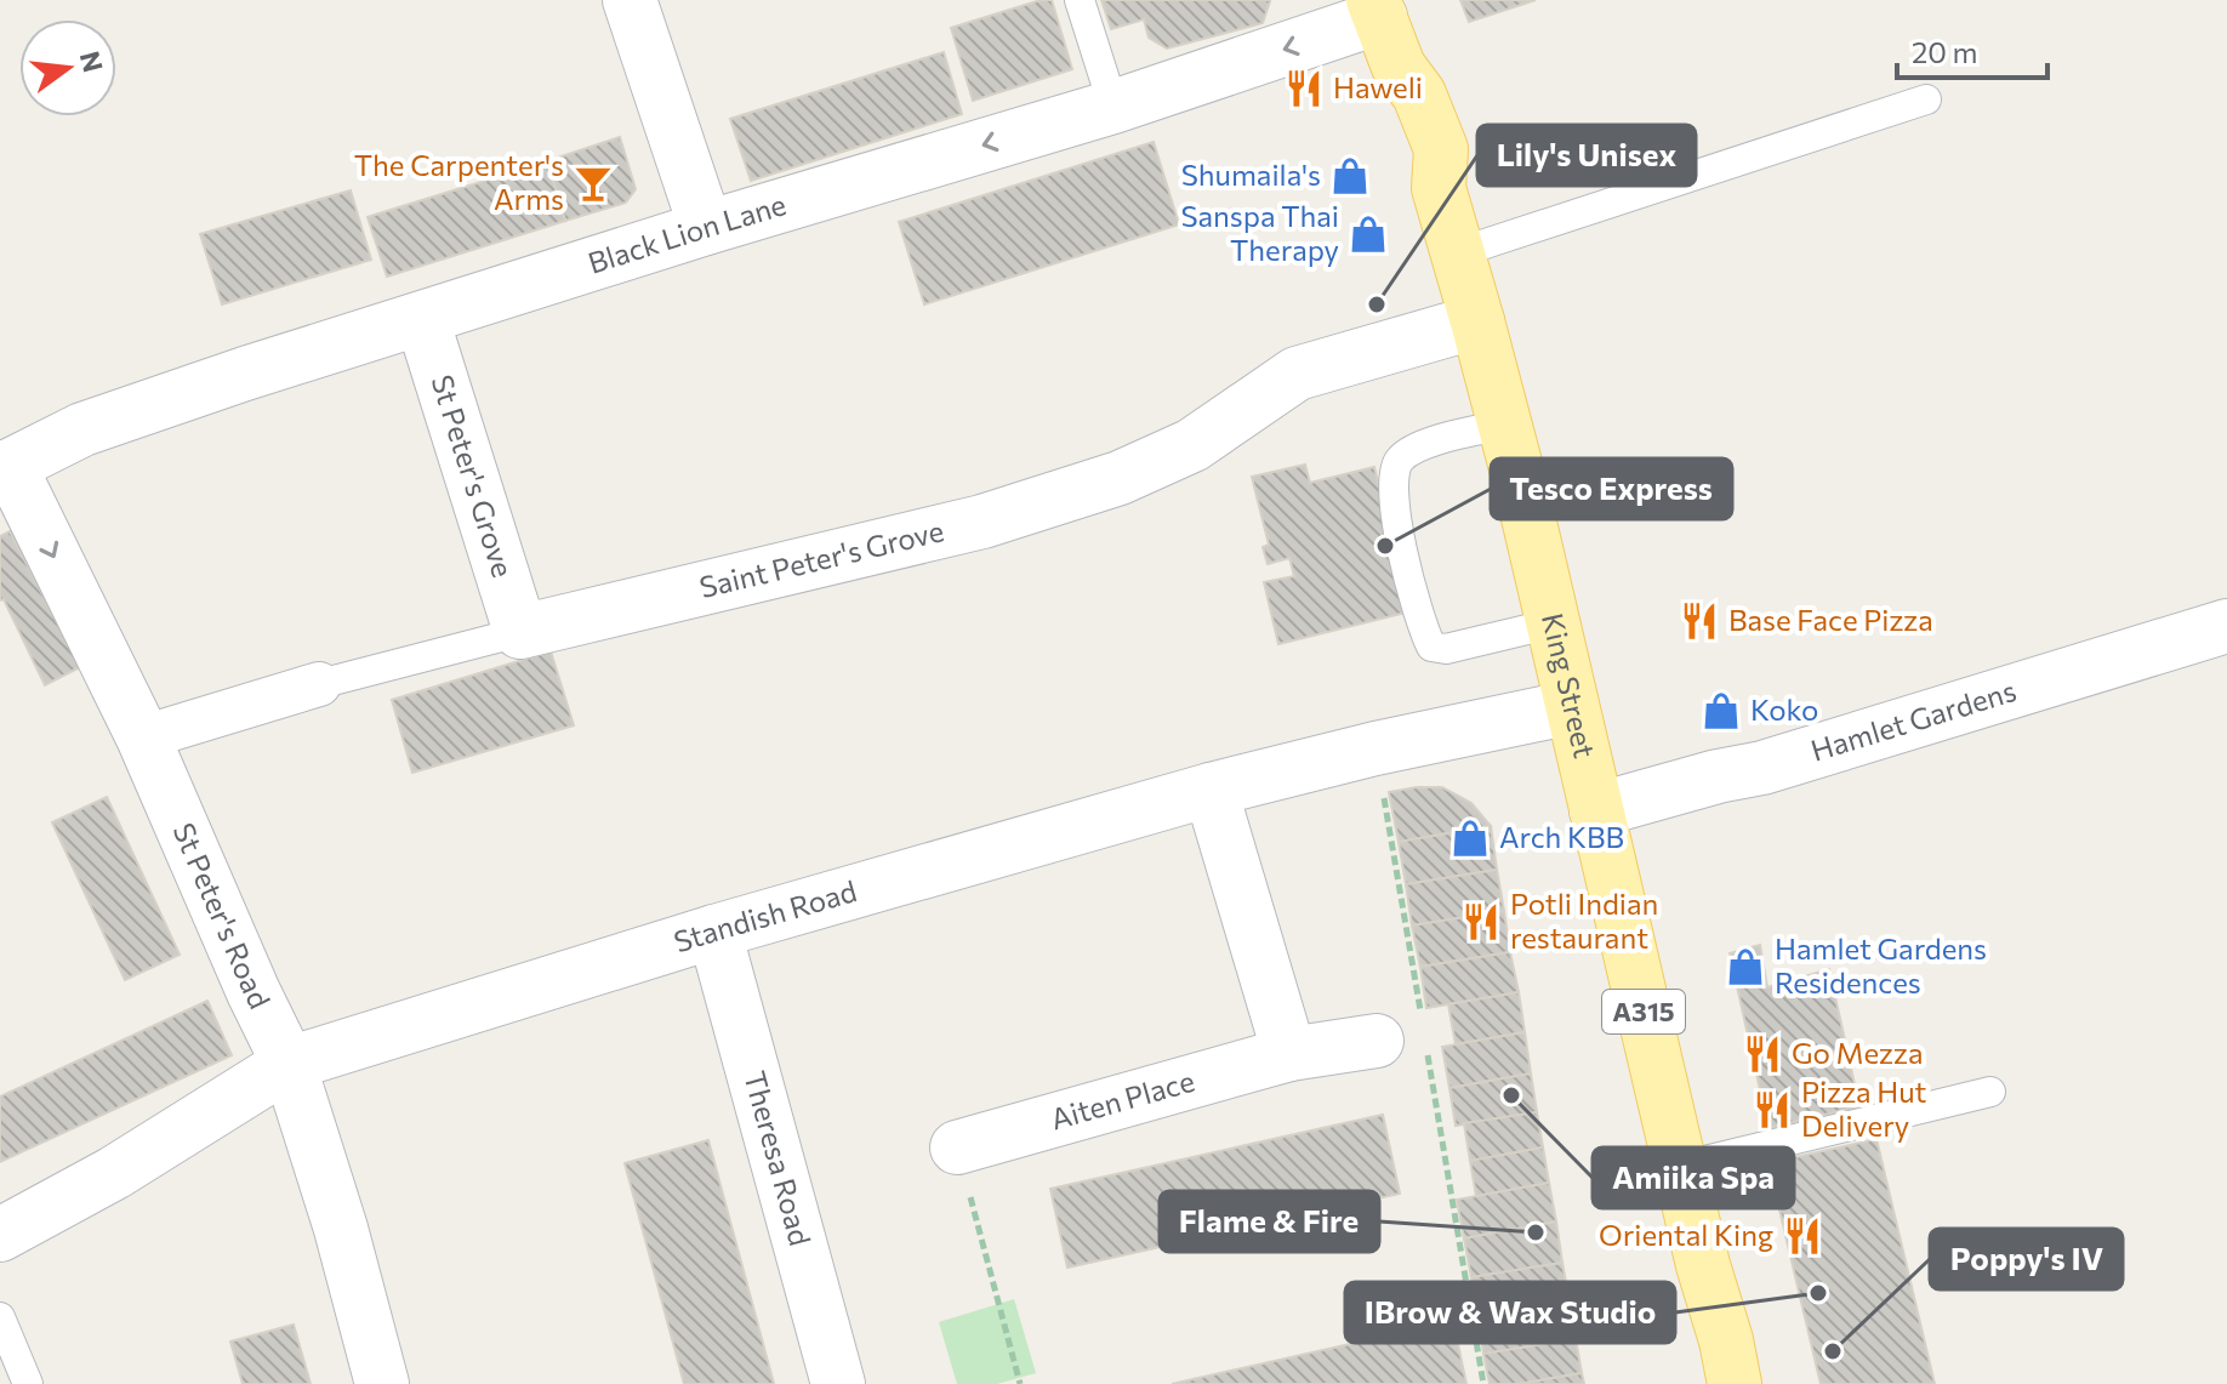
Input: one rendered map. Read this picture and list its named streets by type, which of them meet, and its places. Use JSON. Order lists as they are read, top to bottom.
{
  "streets": {
    "main road": ["King Street", "A315"],
    "street": [
      "Black Lion Lane",
      "St Peter's Grove",
      "Saint Peter's Grove",
      "Hamlet Gardens",
      "St Peter's Road",
      "Standish Road",
      "Aiten Place",
      "Theresa Road"
    ]
  },
  "crossings": [
    ["Black Lion Lane", "St Peter's Grove"],
    ["Black Lion Lane", "King Street"],
    ["Black Lion Lane", "St Peter's Road"],
    ["St Peter's Grove", "Saint Peter's Grove"],
    ["Saint Peter's Grove", "King Street"],
    ["Saint Peter's Grove", "St Peter's Road"],
    ["King Street", "Hamlet Gardens"],
    ["King Street", "Standish Road"],
    ["St Peter's Road", "Standish Road"],
    ["Standish Road", "Theresa Road"]
  ],
  "one_way": ["Black Lion Lane"],
  "places": {
    "restaurant": [
      "Haweli",
      "Base Face Pizza",
      "Potli Indian restaurant",
      "Go Mezza",
      "Pizza Hut Delivery",
      "Oriental King"
    ],
    "shop": [
      "Shumaila's",
      "Sanspa Thai Therapy",
      "Koko",
      "Arch KBB",
      "Hamlet Gardens Residences"
    ],
    "bar": ["The Carpenter's Arms"],
    "other": [
      "Lily's Unisex",
      "Tesco Express",
      "Amiika Spa",
      "Flame & Fire",
      "IBrow & Wax Studio",
      "Poppy's IV"
    ]
  },
  "scale_bar": "20 m",
  "north": "right"
}
